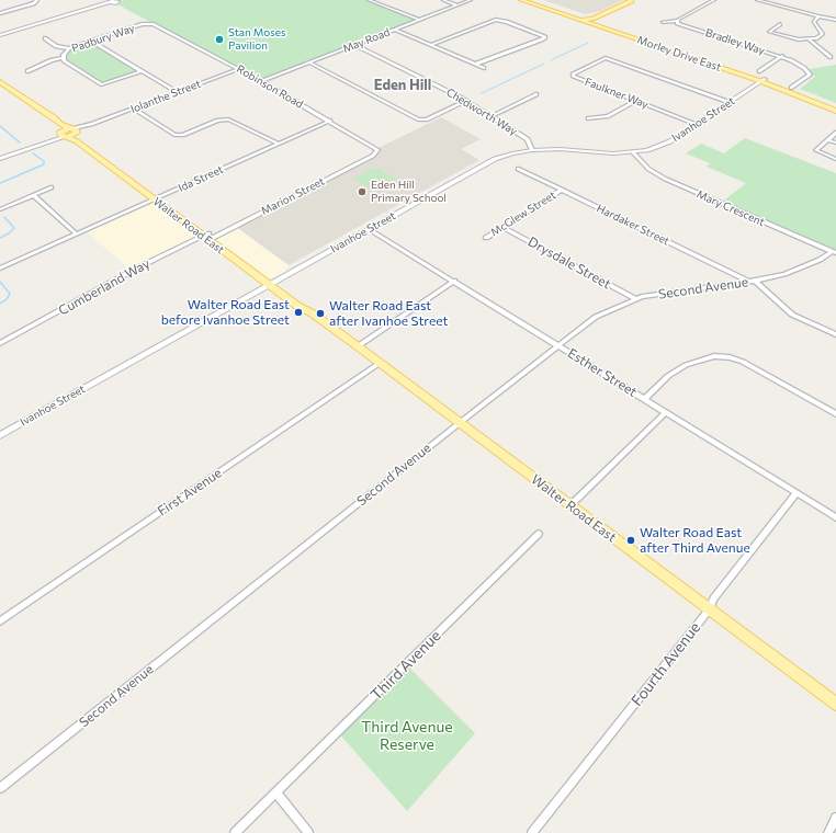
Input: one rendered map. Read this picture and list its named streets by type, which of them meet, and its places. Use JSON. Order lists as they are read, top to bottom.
{
  "streets": {
    "main road": ["Morley Drive East", "Walter Road East"],
    "street": [
      "Padbury Way",
      "May Road",
      "Bradley Way",
      "Robinson Road",
      "Faulkner Way",
      "Iolanthe Street",
      "Chedworth Way",
      "Ivanhoe Street",
      "Ida Street",
      "Marion Street",
      "Mary Crescent",
      "McGlew Street",
      "Hardaker Street",
      "Drysdale Street",
      "Cumberland Way",
      "Second Avenue",
      "Esther Street",
      "First Avenue",
      "Fourth Avenue",
      "Third Avenue"
    ]
  },
  "crossings": [
    ["Padbury Way", "Robinson Road"],
    ["May Road", "Robinson Road"],
    ["May Road", "Chedworth Way"],
    ["Bradley Way", "Morley Drive East"],
    ["Morley Drive East", "Ivanhoe Street"],
    ["Robinson Road", "Iolanthe Street"],
    ["Robinson Road", "Ida Street"],
    ["Robinson Road", "Marion Street"],
    ["Faulkner Way", "Ivanhoe Street"],
    ["Iolanthe Street", "Walter Road East"],
    ["Chedworth Way", "Ivanhoe Street"],
    ["Ivanhoe Street", "Mary Crescent"],
    ["Ivanhoe Street", "Walter Road East"],
    ["Ivanhoe Street", "Esther Street"],
    ["Ida Street", "Walter Road East"],
    ["Marion Street", "Walter Road East"],
    ["Marion Street", "Cumberland Way"],
    ["Mary Crescent", "Second Avenue"],
    ["McGlew Street", "Hardaker Street"],
    ["McGlew Street", "Drysdale Street"],
    ["Hardaker Street", "Second Avenue"],
    ["Walter Road East", "Cumberland Way"],
    ["Walter Road East", "Second Avenue"],
    ["Walter Road East", "First Avenue"],
    ["Walter Road East", "Fourth Avenue"],
    ["Drysdale Street", "Second Avenue"],
    ["Second Avenue", "Esther Street"],
    ["Esther Street", "Fourth Avenue"]
  ],
  "districts": ["Eden Hill"],
  "parks": ["Third Avenue Reserve"],
  "places": [
    "Stan Moses Pavilion",
    "Eden Hill Primary School",
    "Walter Road East before Ivanhoe Street",
    "Walter Road East after Ivanhoe Street",
    "Walter Road East after Third Avenue"
  ]
}
